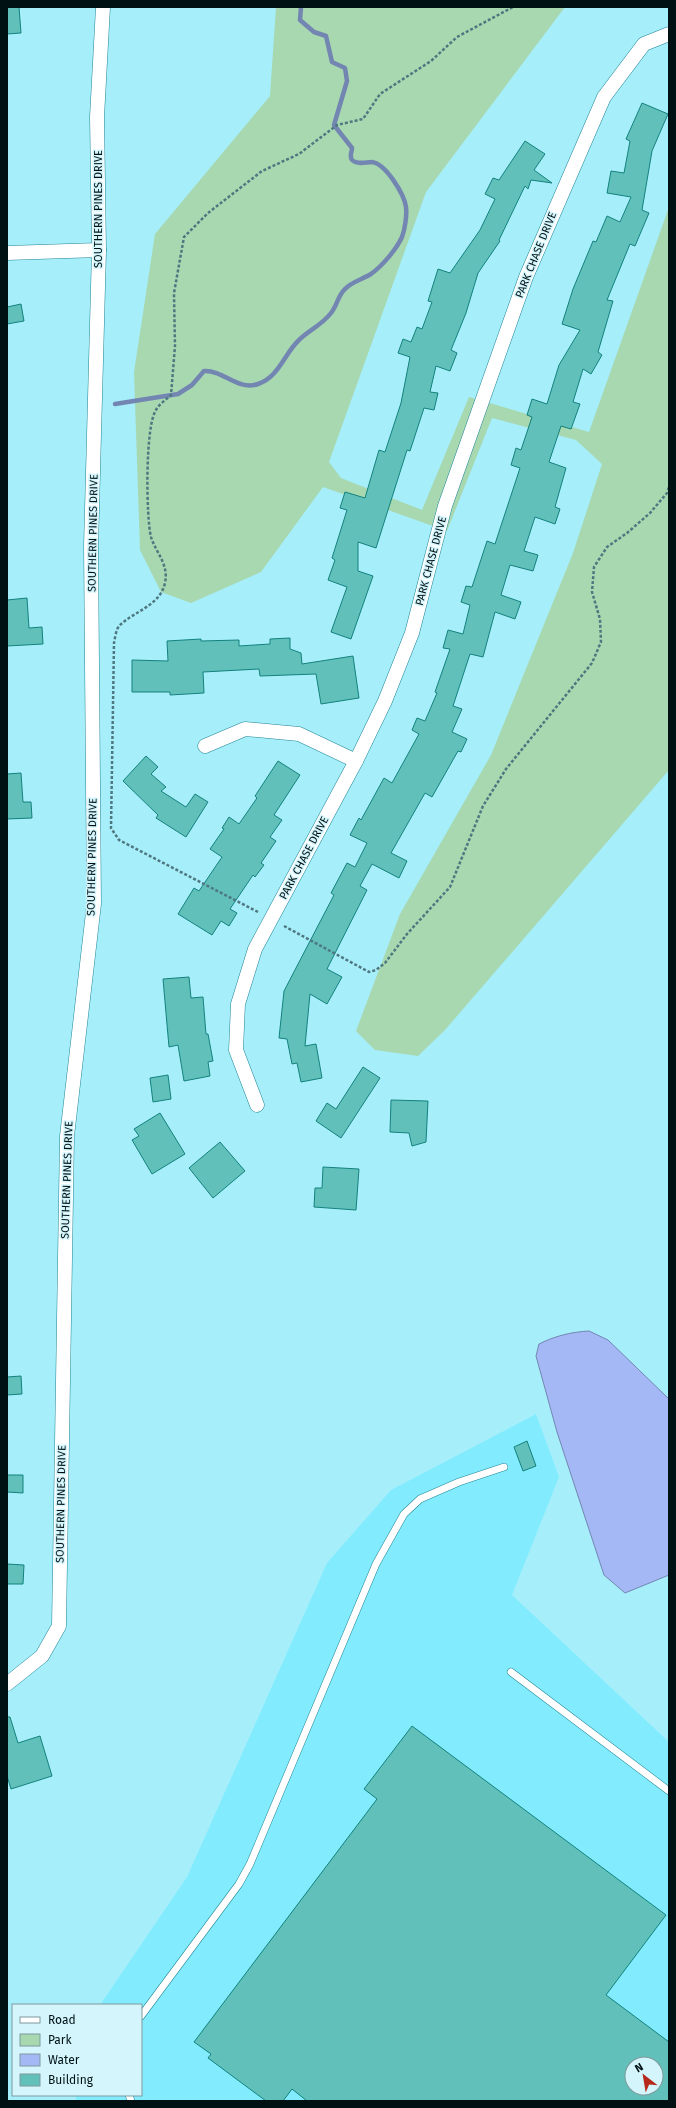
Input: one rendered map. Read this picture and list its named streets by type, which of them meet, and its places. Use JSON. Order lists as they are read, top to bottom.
{
  "streets": {
    "street": ["SOUTHERN PINES DRIVE", "PARK CHASE DRIVE"]
  },
  "legend": [
    "Road",
    "Park",
    "Water",
    "Building"
  ],
  "north": "top left"
}
